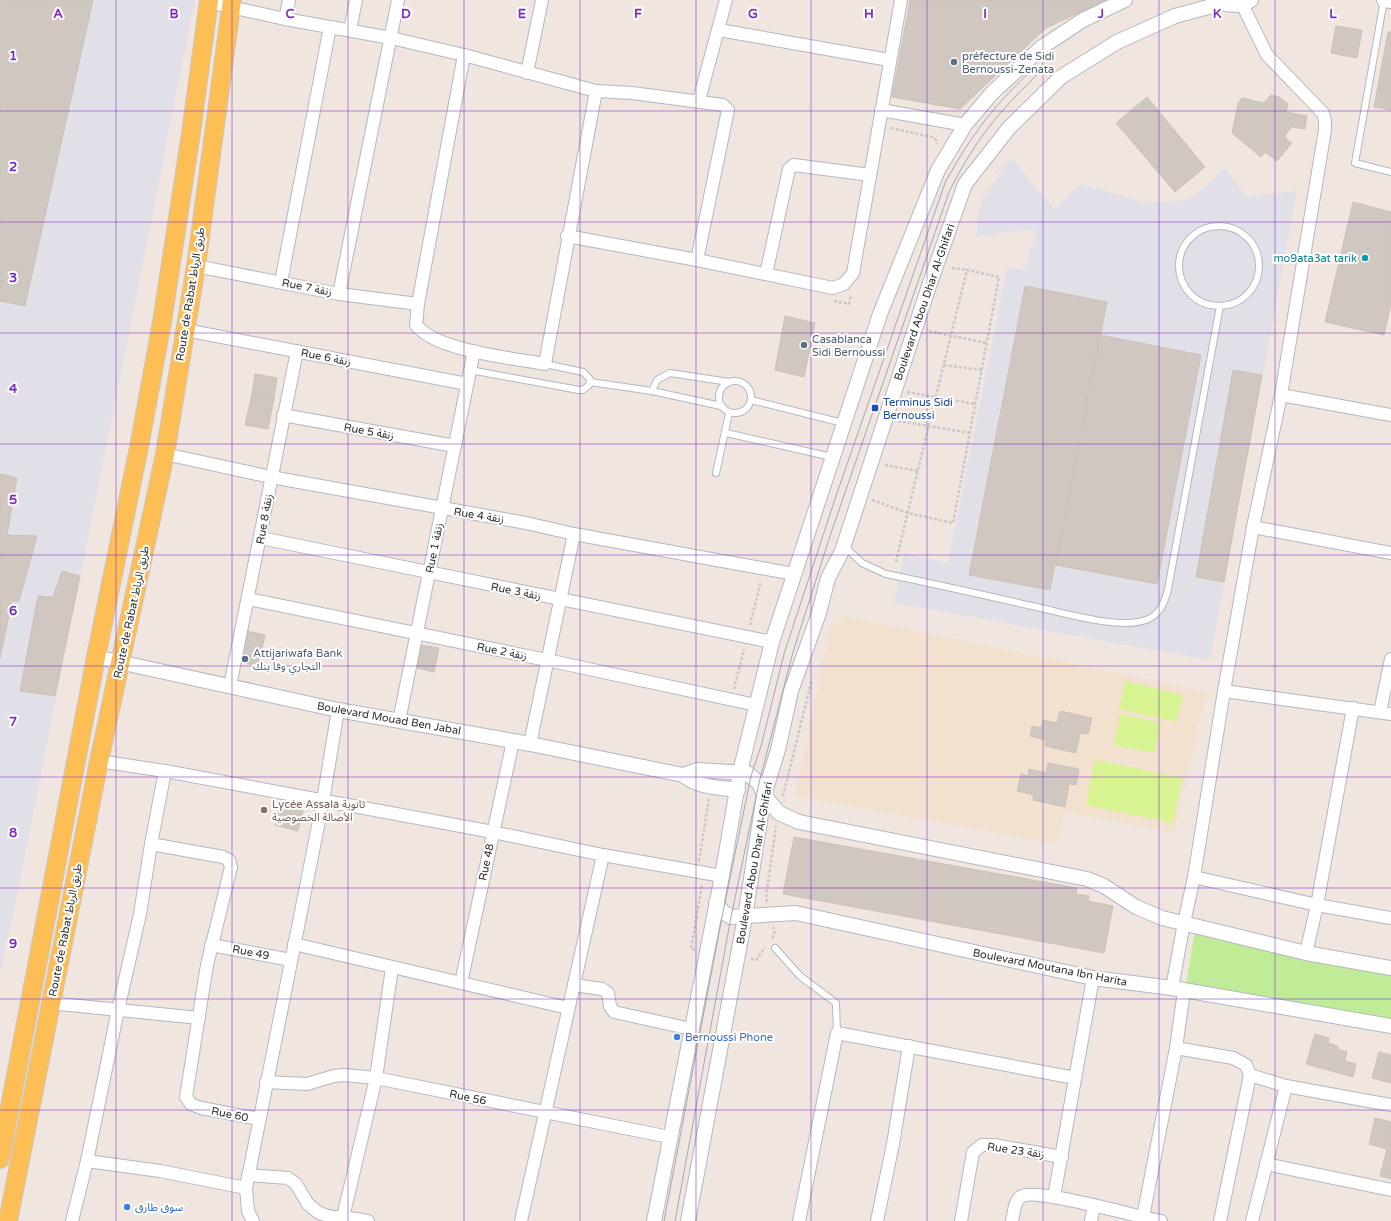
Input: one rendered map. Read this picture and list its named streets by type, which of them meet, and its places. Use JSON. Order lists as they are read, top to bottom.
{
  "streets": {
    "main road": ["Route de Rabat طريق الرباط"],
    "street": [
      "Rue 7 زنقة",
      "Boulevard Abou Dhar Al-Ghifari",
      "Rue 6 زنقة",
      "Rue 5 زنقة",
      "Rue 4 زنقة",
      "Rue 8 زنقة",
      "Rue 1 زنقة",
      "Rue 3 زنقة",
      "Rue 2 زنقة",
      "Boulevard Mouad Ben Jabal",
      "Rue 48",
      "Rue 49",
      "Boulevard Moutana Ibn Harita",
      "Rue 56",
      "Rue 60",
      "Rue 23 زنقة"
    ]
  },
  "crossings": [
    ["Rue 7 زنقة", "Route de Rabat طريق الرباط"],
    ["Route de Rabat طريق الرباط", "Rue 6 زنقة"],
    ["Route de Rabat طريق الرباط", "Rue 4 زنقة"],
    ["Route de Rabat طريق الرباط", "Boulevard Mouad Ben Jabal"],
    ["Boulevard Abou Dhar Al-Ghifari", "Boulevard Moutana Ibn Harita"],
    ["Rue 6 زنقة", "Rue 8 زنقة"],
    ["Rue 6 زنقة", "Rue 1 زنقة"],
    ["Rue 5 زنقة", "Rue 8 زنقة"],
    ["Rue 5 زنقة", "Rue 1 زنقة"],
    ["Rue 4 زنقة", "Rue 8 زنقة"],
    ["Rue 4 زنقة", "Rue 1 زنقة"],
    ["Rue 8 زنقة", "Rue 3 زنقة"],
    ["Rue 8 زنقة", "Rue 2 زنقة"],
    ["Rue 8 زنقة", "Boulevard Mouad Ben Jabal"],
    ["Rue 1 زنقة", "Rue 3 زنقة"],
    ["Rue 1 زنقة", "Rue 2 زنقة"],
    ["Rue 1 زنقة", "Boulevard Mouad Ben Jabal"],
    ["Boulevard Mouad Ben Jabal", "Rue 48"]
  ],
  "places": {
    "other": [
      "préfecture de Sidi Bernoussi-Zenata",
      "mo9ata3at tarik",
      "Casablanca Sidi Bernoussi",
      "Attijariwafa Bank التجاري وفا بنك",
      "Lycée Assala ثانوية الأصالة الخصوصية",
      "Bernoussi Phone",
      "سوق طارق"
    ],
    "transit": ["Terminus Sidi Bernoussi"]
  },
  "grid": {
    "columns": [
      "A",
      "B",
      "C",
      "D",
      "E",
      "F",
      "G",
      "H",
      "I",
      "J",
      "K",
      "L"
    ],
    "rows": [
      "1",
      "2",
      "3",
      "4",
      "5",
      "6",
      "7",
      "8",
      "9"
    ]
  }
}
